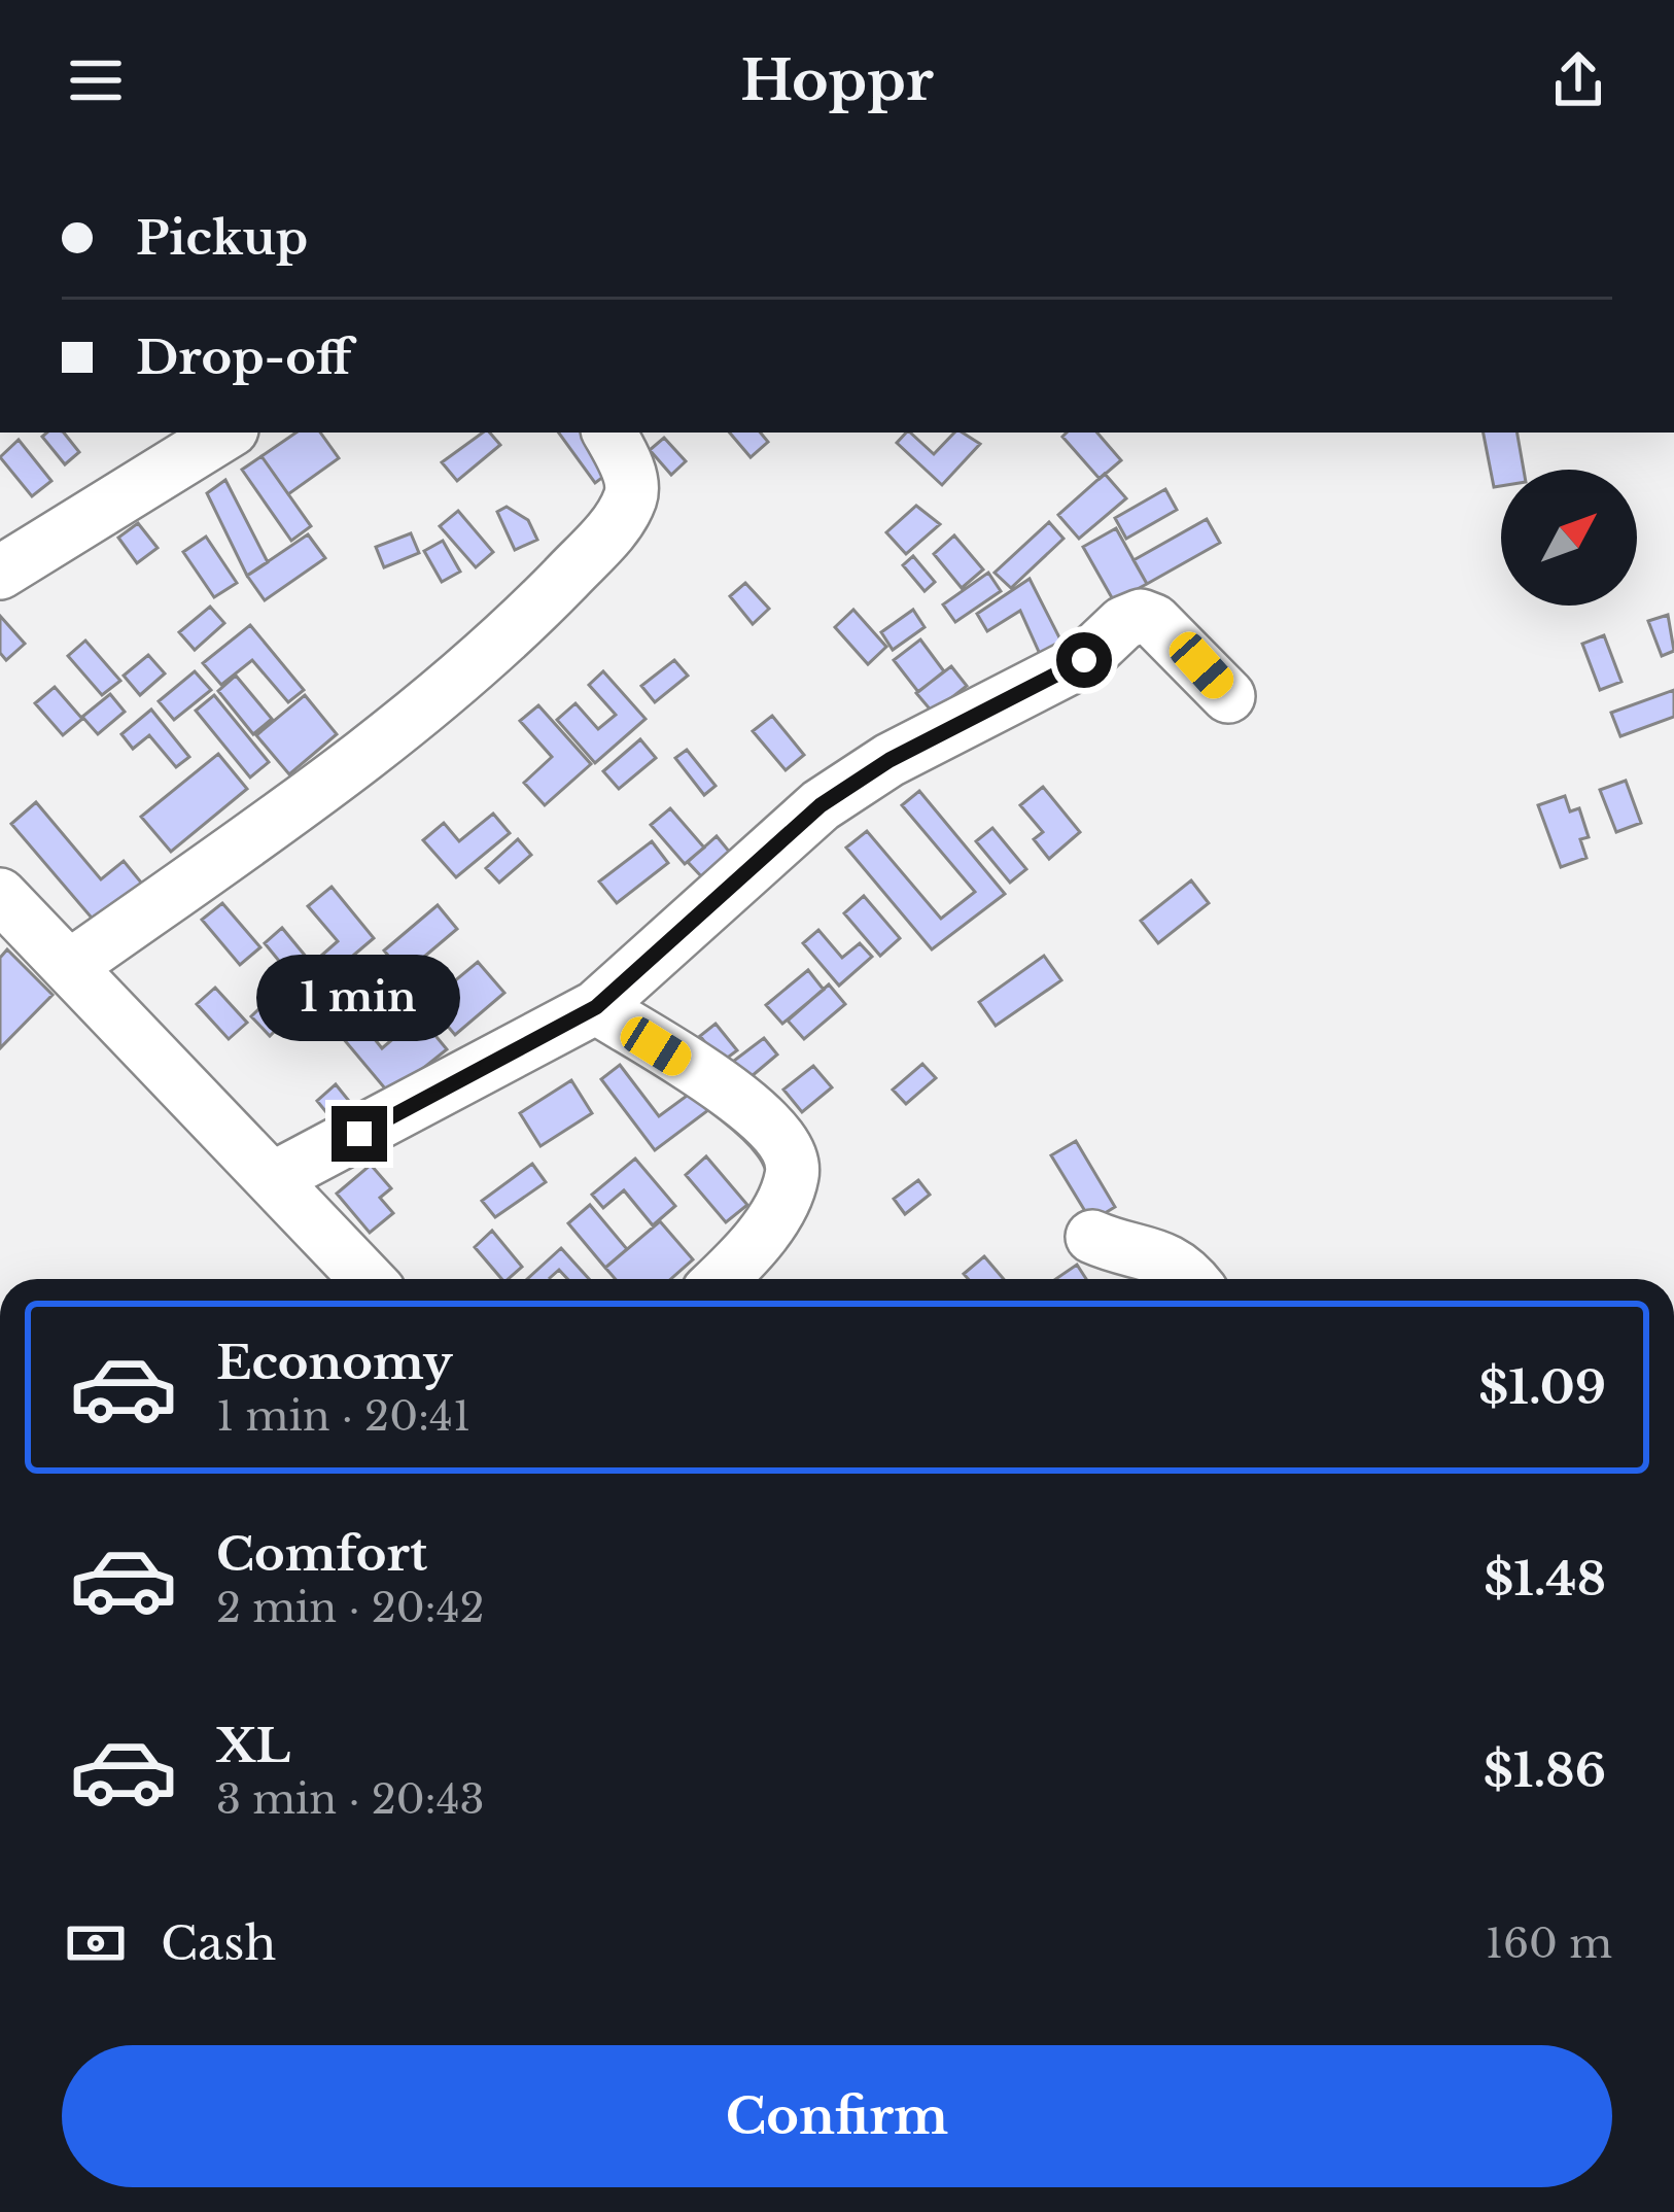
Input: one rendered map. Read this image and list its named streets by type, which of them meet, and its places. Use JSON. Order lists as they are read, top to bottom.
{
  "north": "top right",
  "page": {
    "header": "Hoppr",
    "banner": ["Pickup", "Drop-off"],
    "bubble": "1 min",
    "list": [
      {
        "name": "Economy",
        "note": "1 min · 20:41",
        "value": "$1.09"
      },
      {
        "name": "Comfort",
        "note": "2 min · 20:42",
        "value": "$1.48"
      },
      {
        "name": "XL",
        "note": "3 min · 20:43",
        "value": "$1.86"
      }
    ],
    "pay": ["Cash", "160 m"],
    "buttons": "Confirm"
  }
}
